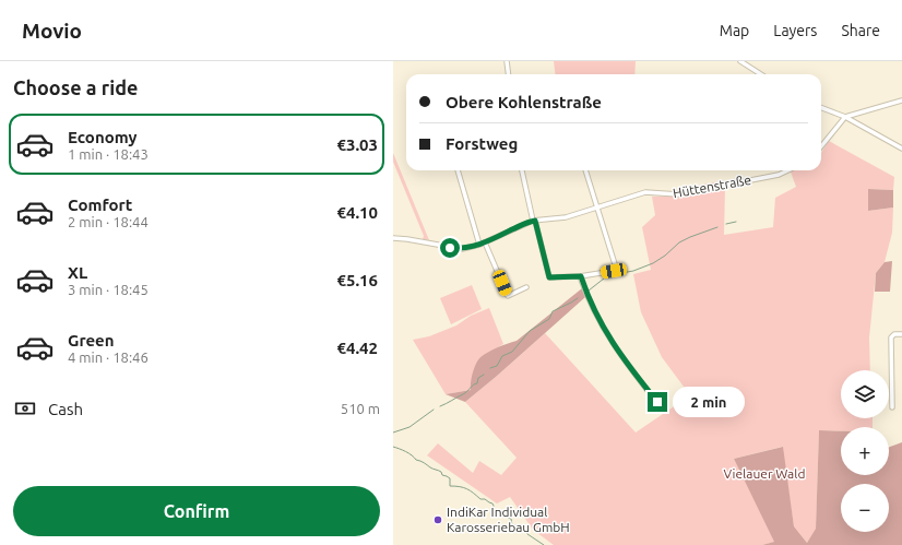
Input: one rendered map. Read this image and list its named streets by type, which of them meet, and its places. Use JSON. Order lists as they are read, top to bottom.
{
  "streets": {
    "street": ["Hüttenstraße"]
  },
  "parks": ["Vielauer Wald"],
  "places": ["IndiKar Individual Karosseriebau GmbH"],
  "page": {
    "header": "Movio",
    "nav": ["Map", "Layers", "Share"],
    "heading": "Choose a ride",
    "banner": ["Obere Kohlenstraße", "Forstweg"],
    "list": [
      {
        "name": "Economy",
        "note": "1 min · 18:43",
        "value": "€3.03"
      },
      {
        "name": "Comfort",
        "note": "2 min · 18:44",
        "value": "€4.10"
      },
      {
        "name": "XL",
        "note": "3 min · 18:45",
        "value": "€5.16"
      },
      {
        "name": "Green",
        "note": "4 min · 18:46",
        "value": "€4.42"
      }
    ],
    "map_buttons": ["+", "−"],
    "pay": ["Cash", "510 m"],
    "bubble": "2 min",
    "buttons": "Confirm"
  }
}
